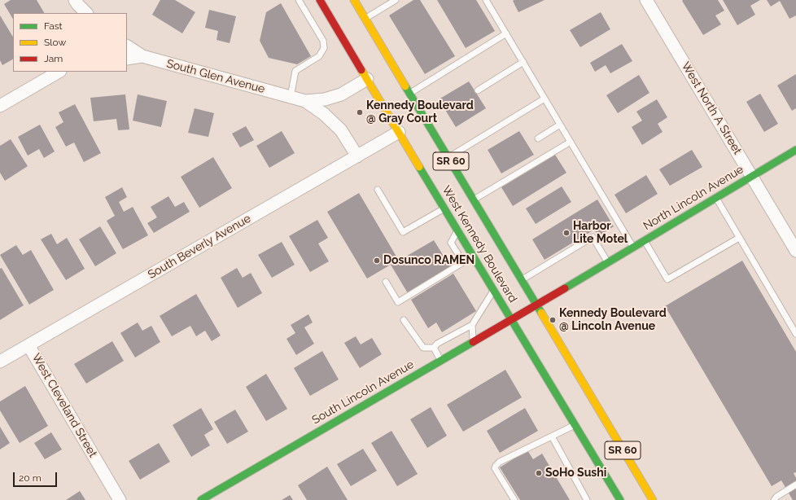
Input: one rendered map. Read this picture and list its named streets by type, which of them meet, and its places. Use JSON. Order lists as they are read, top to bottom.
{
  "streets": {
    "main road": [
      "SR 60",
      "North Lincoln Avenue",
      "West Kennedy Boulevard",
      "South Lincoln Avenue"
    ],
    "street": [
      "South Glen Avenue",
      "West North A Street",
      "South Beverly Avenue",
      "West Cleveland Street"
    ]
  },
  "crossings": [
    ["South Glen Avenue", "West Kennedy Boulevard"],
    ["South Glen Avenue", "South Beverly Avenue"],
    ["West North A Street", "North Lincoln Avenue"],
    ["North Lincoln Avenue", "West Kennedy Boulevard"],
    ["North Lincoln Avenue", "South Lincoln Avenue"],
    ["West Kennedy Boulevard", "South Beverly Avenue"],
    ["West Kennedy Boulevard", "South Lincoln Avenue"],
    ["South Beverly Avenue", "West Cleveland Street"]
  ],
  "places": [
    "Kennedy Boulevard @ Gray Court",
    "Harbor Lite Motel",
    "Dosunco RAMEN",
    "Kennedy Boulevard @ Lincoln Avenue",
    "SoHo Sushi"
  ],
  "legend": ["Fast", "Slow", "Jam"],
  "scale_bar": "20 m"
}
